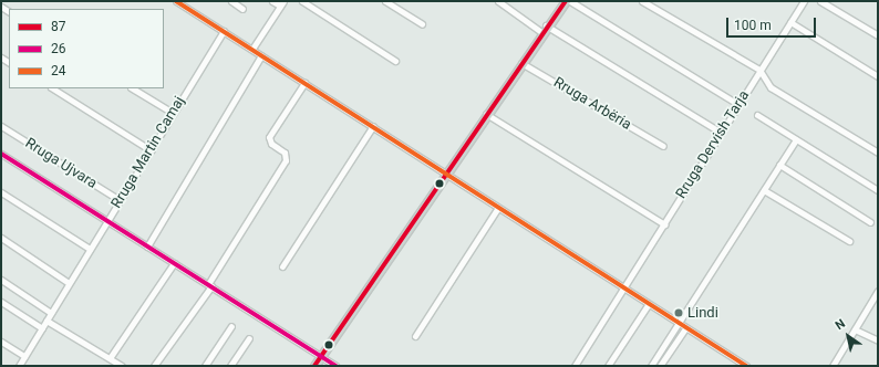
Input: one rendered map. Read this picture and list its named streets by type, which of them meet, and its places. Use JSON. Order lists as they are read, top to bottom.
{
  "streets": {
    "street": [
      "Rruga Arbëria",
      "Rruga Dervish Tarja",
      "Rruga Martin Camaj",
      "Rruga Ujvara"
    ]
  },
  "crossings": [
    ["Rruga Martin Camaj", "Rruga Ujvara"]
  ],
  "places": ["Lindi"],
  "lines": ["transit line 87", "transit line 24", "transit line 26"],
  "legend": ["87", "26", "24"],
  "scale_bar": "100 m",
  "north": "top left"
}
